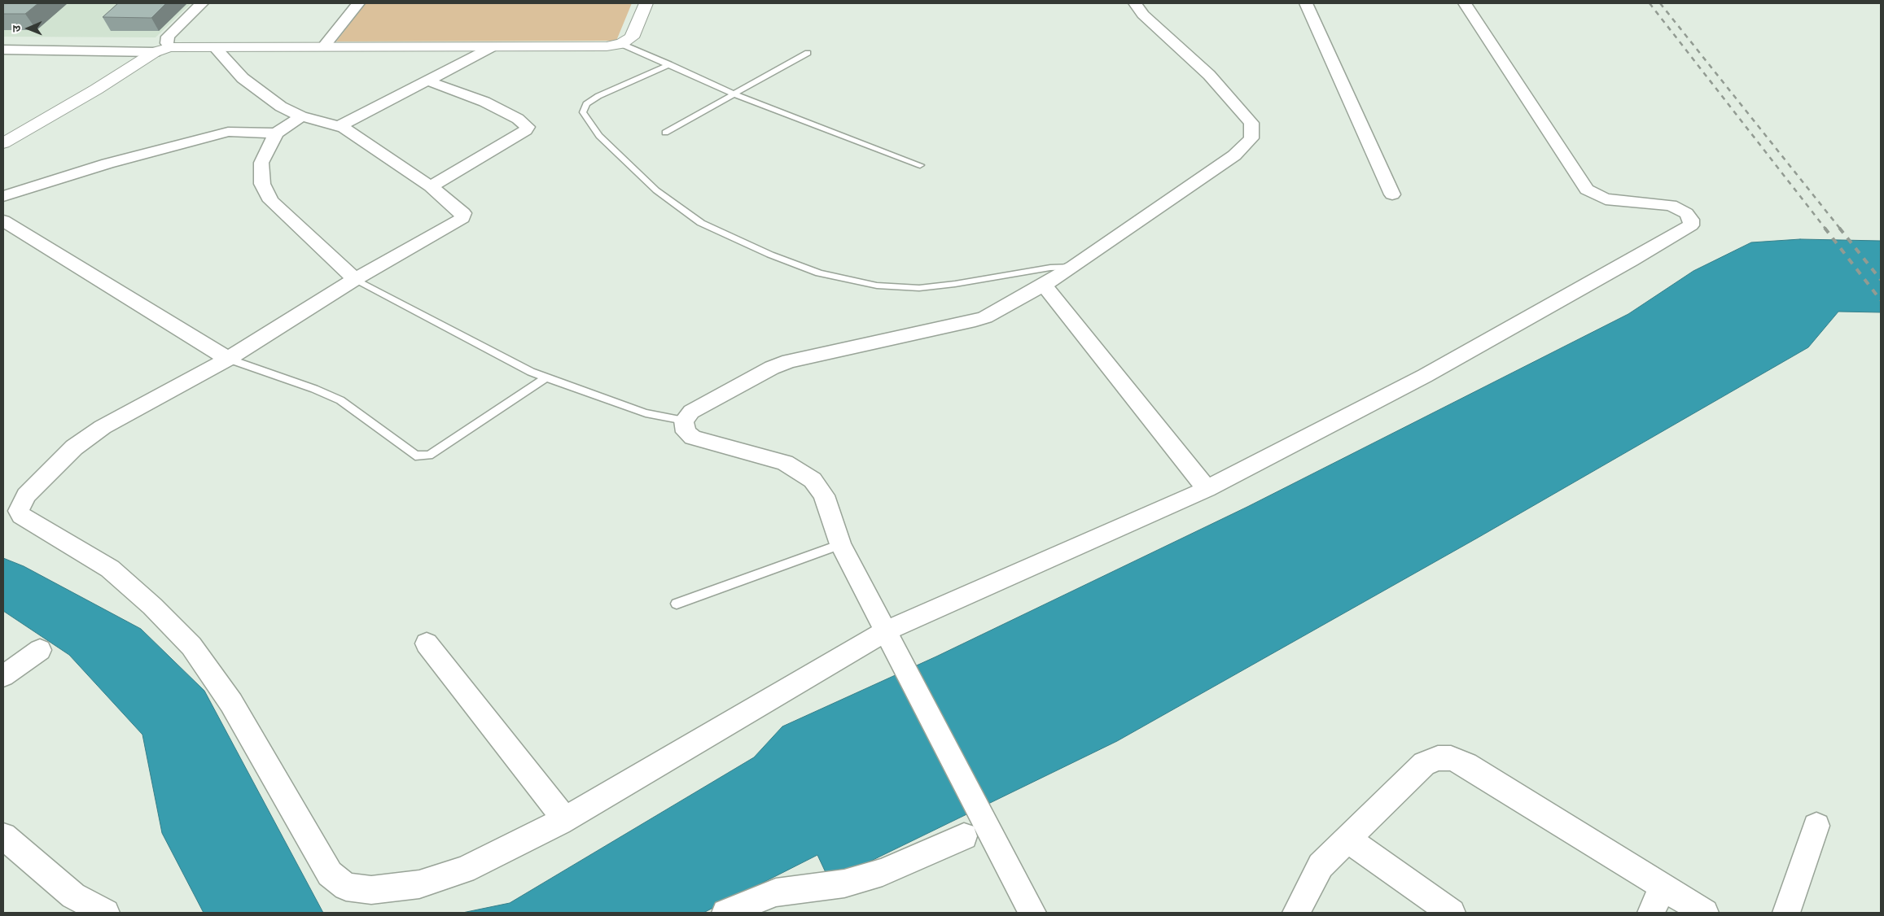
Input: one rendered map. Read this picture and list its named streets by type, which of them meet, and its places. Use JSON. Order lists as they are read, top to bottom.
{
  "north": "left"
}
